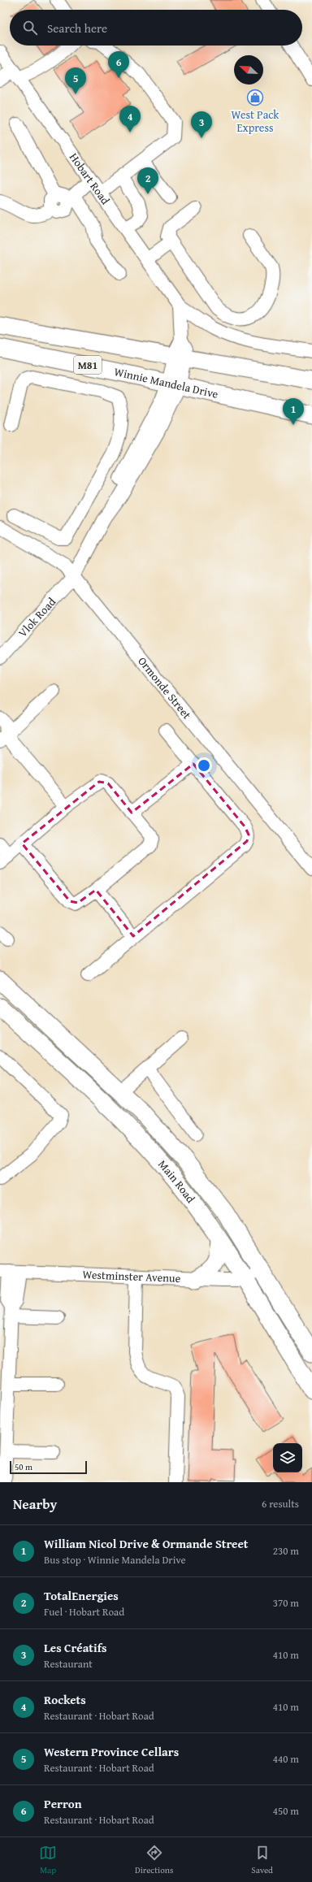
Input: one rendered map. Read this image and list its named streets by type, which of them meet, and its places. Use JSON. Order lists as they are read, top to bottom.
{
  "streets": {
    "main road": ["M81", "Winnie Mandela Drive", "Main Road"],
    "street": [
      "Hobart Road",
      "Vlok Road",
      "Ormonde Street",
      "Westminster Avenue"
    ]
  },
  "crossings": [
    ["Vlok Road", "Ormonde Street"],
    ["Main Road", "Westminster Avenue"]
  ],
  "places": {
    "shop": ["West Pack Express"]
  },
  "scale_bar": "50 m",
  "north": "top left",
  "page": {
    "search": "Search here",
    "pins": [
      "6",
      "5",
      "4",
      "3",
      "2",
      "1"
    ],
    "scale": "50 m",
    "heading": ["Nearby", "6 results"],
    "list": [
      {
        "mark": "1",
        "name": "William Nicol Drive & Ormande Street",
        "note": "Bus stop · Winnie Mandela Drive",
        "value": "230 m"
      },
      {
        "mark": "2",
        "name": "TotalEnergies",
        "note": "Fuel · Hobart Road",
        "value": "370 m"
      },
      {
        "mark": "3",
        "name": "Les Créatifs",
        "note": "Restaurant",
        "value": "410 m"
      },
      {
        "mark": "4",
        "name": "Rockets",
        "note": "Restaurant · Hobart Road",
        "value": "410 m"
      },
      {
        "mark": "5",
        "name": "Western Province Cellars",
        "note": "Restaurant · Hobart Road",
        "value": "440 m"
      },
      {
        "mark": "6",
        "name": "Perron",
        "note": "Restaurant · Hobart Road",
        "value": "450 m"
      }
    ],
    "nav": ["Map", "Directions", "Saved"]
  }
}
